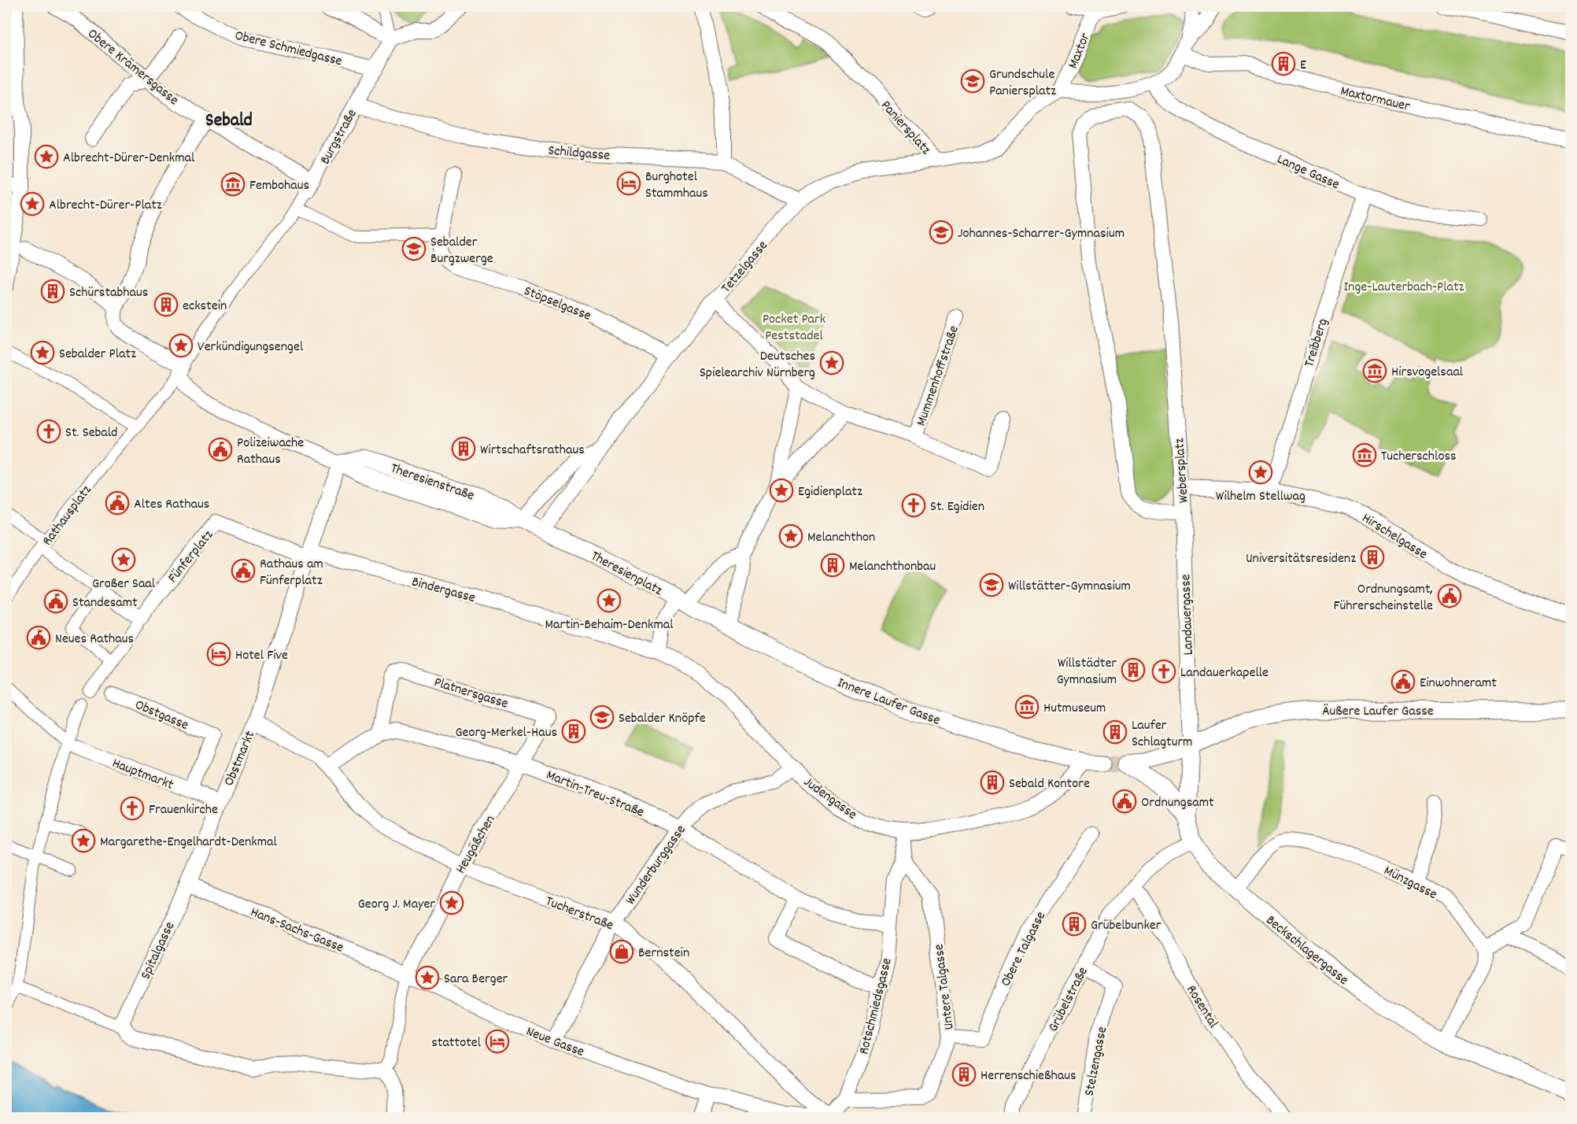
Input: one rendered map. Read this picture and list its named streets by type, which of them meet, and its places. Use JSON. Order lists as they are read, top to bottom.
{
  "streets": {
    "street": [
      "Obere Schmiedgasse",
      "Maxtor",
      "Obere Krämersgasse",
      "Maxtormauer",
      "Paniersplatz",
      "Burgstraße",
      "Schildgasse",
      "Lange Gasse",
      "Tetzelgasse",
      "Stöpselgasse",
      "Treibberg",
      "Mummenhoffstraße",
      "Webersplatz",
      "Theresienstraße",
      "Rathausplatz",
      "Hirschelgasse",
      "Fünferplatz",
      "Theresienplatz",
      "Bindergasse",
      "Landauergasse",
      "Platnersgasse",
      "Innere Laufer Gasse",
      "Äußere Laufer Gasse",
      "Obstgasse",
      "Obstmarkt",
      "Hauptmarkt",
      "Martin-Treu-Straße",
      "Judengasse",
      "Heugäßchen",
      "Wunderburggasse",
      "Münzgasse",
      "Tucherstraße",
      "Hans-Sachs-Gasse",
      "Obere Talgasse",
      "Beckschlagergasse",
      "Spitalgasse",
      "Untere Talgasse",
      "Grübelstraße",
      "Rotschmiedsgasse",
      "Rosental",
      "Neue Gasse",
      "Stelzengasse"
    ]
  },
  "crossings": [
    ["Obere Schmiedgasse", "Burgstraße"],
    ["Maxtor", "Paniersplatz"],
    ["Obere Krämersgasse", "Burgstraße"],
    ["Paniersplatz", "Tetzelgasse"],
    ["Burgstraße", "Schildgasse"],
    ["Burgstraße", "Theresienstraße"],
    ["Burgstraße", "Rathausplatz"],
    ["Lange Gasse", "Treibberg"],
    ["Tetzelgasse", "Stöpselgasse"],
    ["Tetzelgasse", "Theresienstraße"],
    ["Treibberg", "Hirschelgasse"],
    ["Webersplatz", "Hirschelgasse"],
    ["Webersplatz", "Landauergasse"],
    ["Theresienstraße", "Rathausplatz"],
    ["Theresienstraße", "Theresienplatz"],
    ["Rathausplatz", "Fünferplatz"],
    ["Fünferplatz", "Bindergasse"],
    ["Fünferplatz", "Obstmarkt"],
    ["Theresienplatz", "Bindergasse"],
    ["Theresienplatz", "Innere Laufer Gasse"],
    ["Theresienplatz", "Judengasse"],
    ["Bindergasse", "Obstmarkt"],
    ["Bindergasse", "Judengasse"],
    ["Landauergasse", "Äußere Laufer Gasse"],
    ["Platnersgasse", "Martin-Treu-Straße"],
    ["Platnersgasse", "Heugäßchen"],
    ["Innere Laufer Gasse", "Judengasse"],
    ["Äußere Laufer Gasse", "Beckschlagergasse"],
    ["Obstgasse", "Hauptmarkt"],
    ["Obstmarkt", "Hauptmarkt"],
    ["Obstmarkt", "Martin-Treu-Straße"],
    ["Obstmarkt", "Tucherstraße"],
    ["Obstmarkt", "Hans-Sachs-Gasse"],
    ["Obstmarkt", "Spitalgasse"],
    ["Martin-Treu-Straße", "Heugäßchen"],
    ["Martin-Treu-Straße", "Wunderburggasse"],
    ["Martin-Treu-Straße", "Tucherstraße"],
    ["Martin-Treu-Straße", "Rotschmiedsgasse"],
    ["Judengasse", "Wunderburggasse"],
    ["Heugäßchen", "Tucherstraße"],
    ["Heugäßchen", "Hans-Sachs-Gasse"],
    ["Heugäßchen", "Neue Gasse"],
    ["Wunderburggasse", "Tucherstraße"],
    ["Wunderburggasse", "Neue Gasse"],
    ["Münzgasse", "Beckschlagergasse"],
    ["Tucherstraße", "Rotschmiedsgasse"],
    ["Tucherstraße", "Neue Gasse"],
    ["Hans-Sachs-Gasse", "Spitalgasse"],
    ["Hans-Sachs-Gasse", "Neue Gasse"],
    ["Obere Talgasse", "Untere Talgasse"],
    ["Beckschlagergasse", "Grübelstraße"],
    ["Untere Talgasse", "Rotschmiedsgasse"],
    ["Grübelstraße", "Rosental"],
    ["Grübelstraße", "Stelzengasse"],
    ["Rotschmiedsgasse", "Neue Gasse"]
  ],
  "districts": ["Sebald"],
  "parks": ["Inge-Lauterbach-Platz", "Pocket Park Peststadel"],
  "places": {
    "building": [
      "E",
      "Schürstabhaus",
      "eckstein",
      "Wirtschaftsrathaus",
      "Universitätsresidenz",
      "Melanchthonbau",
      "Willstädter Gymnasium",
      "Georg-Merkel-Haus",
      "Laufer Schlagturm",
      "Sebald Kontore",
      "Grübelbunker",
      "Herrenschießhaus"
    ],
    "school or university": [
      "Grundschule Paniersplatz",
      "Johannes-Scharrer-Gymnasium",
      "Sebalder Burgzwerge",
      "Willstätter-Gymnasium",
      "Sebalder Knöpfe"
    ],
    "place": [
      "Albrecht-Dürer-Denkmal",
      "Albrecht-Dürer-Platz",
      "Verkündigungsengel",
      "Sebalder Platz",
      "Deutsches Spielearchiv Nürnberg",
      "Wilhelm Stellwag",
      "Egidienplatz",
      "Melanchthon",
      "Großer Saal",
      "Martin-Behaim-Denkmal",
      "Margarethe-Engelhardt-Denkmal",
      "Georg J. Mayer",
      "Sara Berger"
    ],
    "hotel": ["Burghotel Stammhaus", "Hotel Five", "stattotel"],
    "museum": [
      "Fembohaus",
      "Hirsvogelsaal",
      "Tucherschloss",
      "Hutmuseum"
    ],
    "church": [
      "St. Sebald",
      "St. Egidien",
      "Landauerkapelle",
      "Frauenkirche"
    ],
    "public building": [
      "Polizeiwache Rathaus",
      "Altes Rathaus",
      "Rathaus am Fünferplatz",
      "Ordnungsamt, Führerscheinstelle",
      "Standesamt",
      "Neues Rathaus",
      "Einwohneramt",
      "Ordnungsamt"
    ],
    "shop": ["Bernstein"]
  }
}
